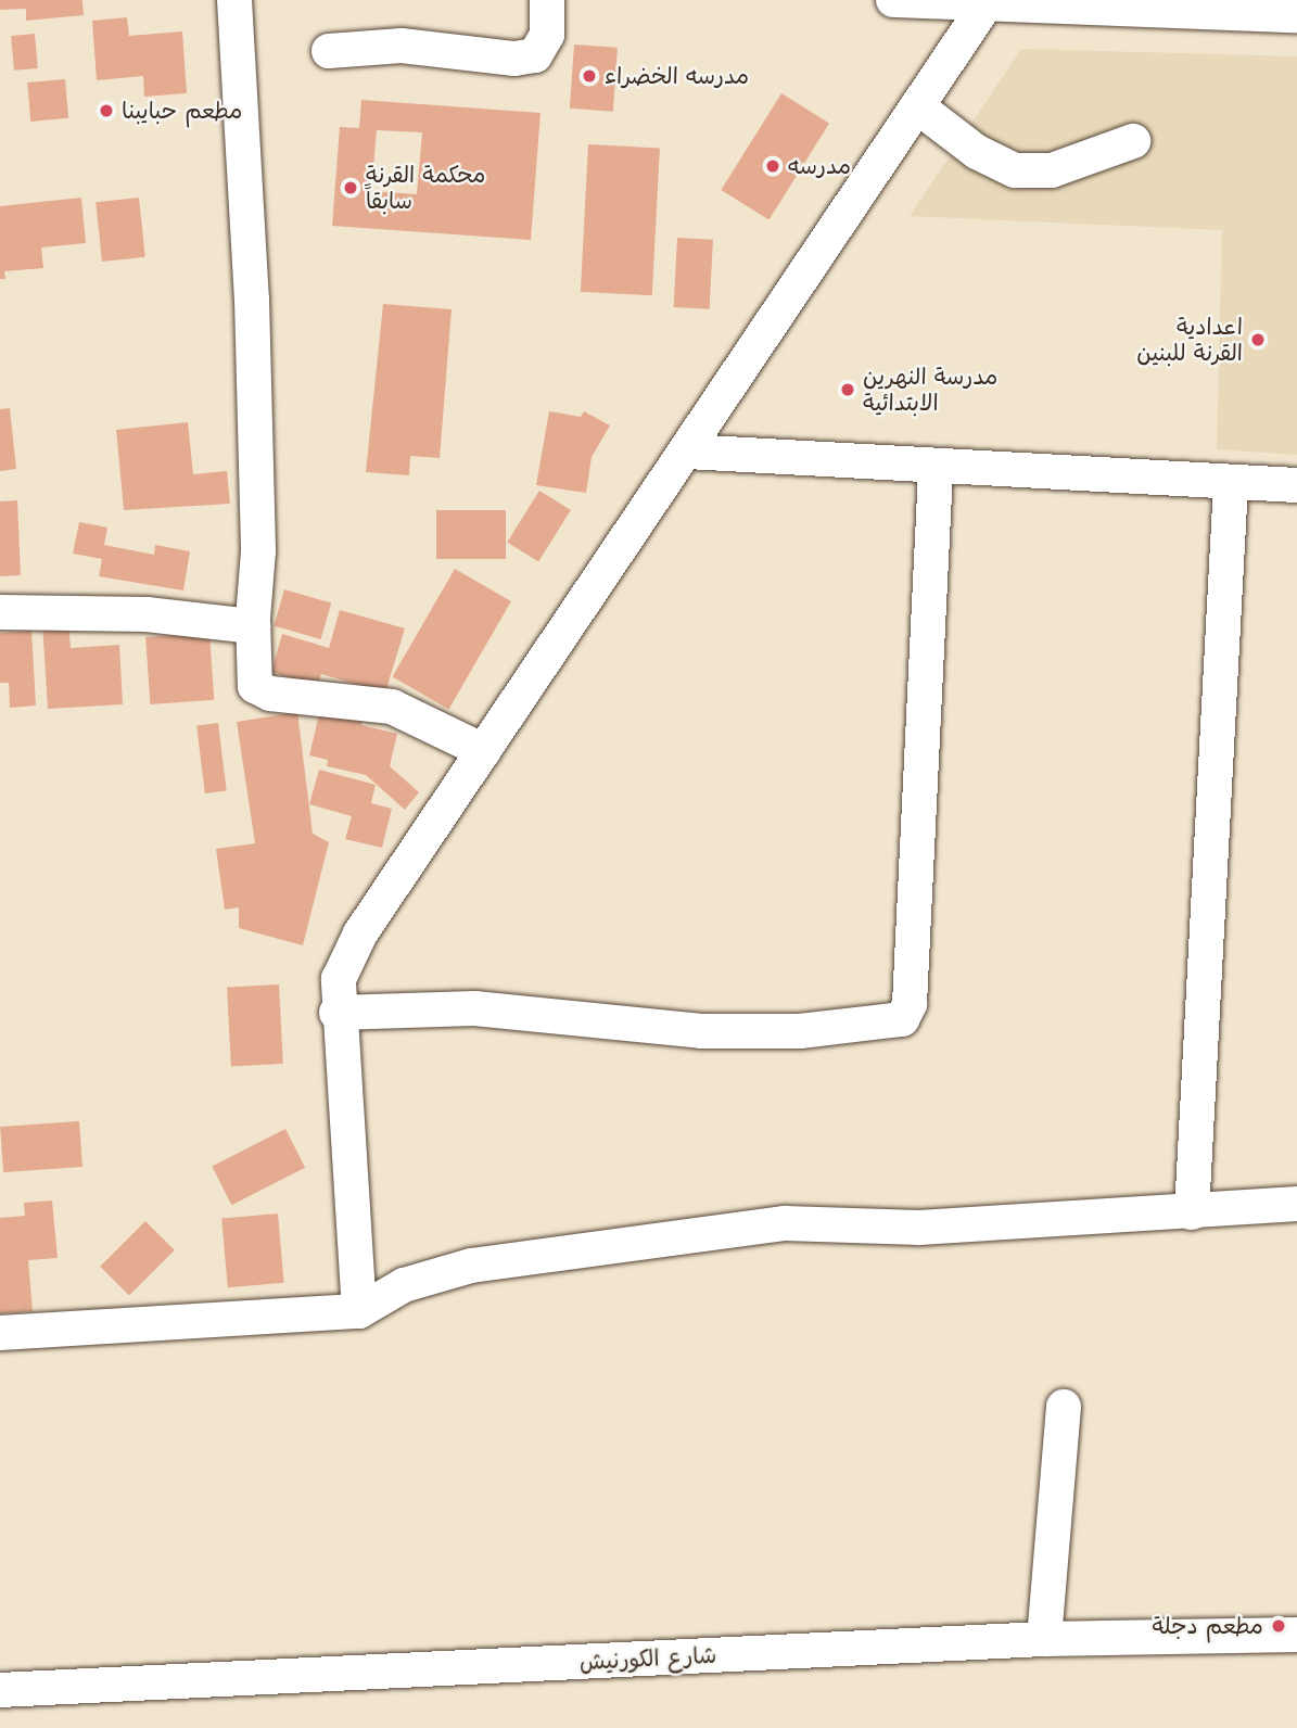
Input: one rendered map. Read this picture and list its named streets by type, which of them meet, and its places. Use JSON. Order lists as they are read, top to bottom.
{
  "streets": {
    "street": ["شارع الكورنيش"]
  },
  "places": [
    "مدرسه الخضراء",
    "مطعم حبايبنا",
    "مدرسه",
    "محكمة القرنة سابقاً",
    "اعدادية القرنة للبنين",
    "مدرسة النهرين الابتدائية",
    "مطعم دجلة"
  ]
}
